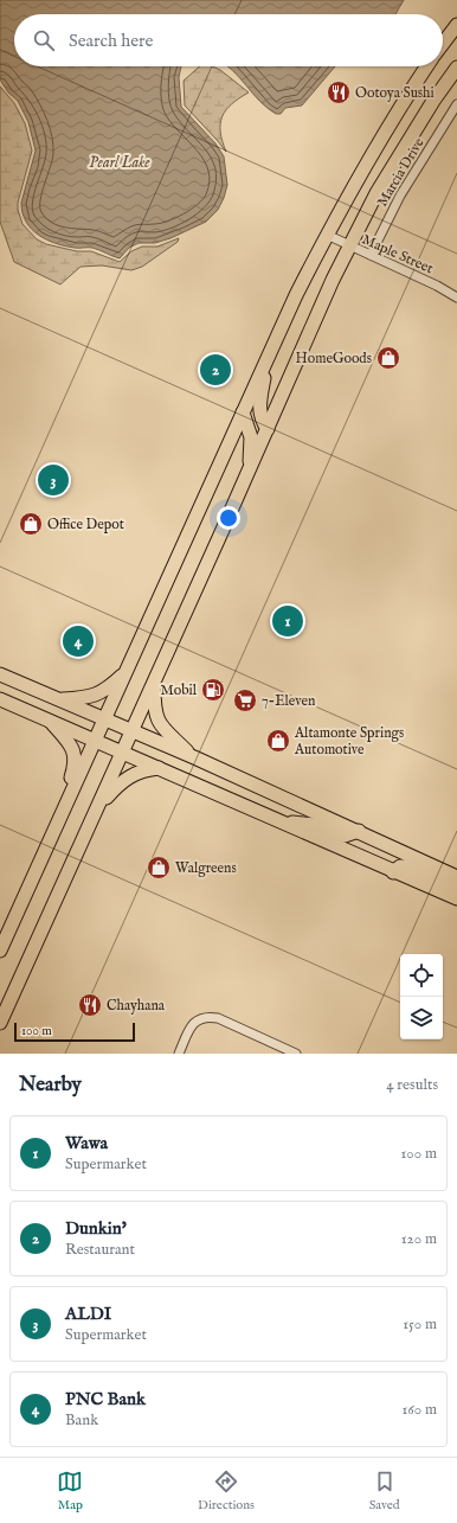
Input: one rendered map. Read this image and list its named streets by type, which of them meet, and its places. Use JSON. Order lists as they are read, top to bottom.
{
  "streets": {
    "street": ["Marcia Drive", "Maple Street"]
  },
  "crossings": [
    ["Marcia Drive", "Maple Street"]
  ],
  "water": ["Pearl Lake"],
  "places": {
    "restaurant": ["Ootoya Sushi", "Chayhana"],
    "shop": [
      "HomeGoods",
      "Office Depot",
      "Altamonte Springs Automotive",
      "Walgreens"
    ],
    "fuel station": ["Mobil"],
    "supermarket": ["7-Eleven"]
  },
  "scale_bar": "100 m",
  "page": {
    "search": "Search here",
    "pins": [
      "2",
      "3",
      "1",
      "4"
    ],
    "scale": "100 m",
    "heading": ["Nearby", "4 results"],
    "list": [
      {
        "mark": "1",
        "name": "Wawa",
        "note": "Supermarket",
        "value": "100 m"
      },
      {
        "mark": "2",
        "name": "Dunkin'",
        "note": "Restaurant",
        "value": "120 m"
      },
      {
        "mark": "3",
        "name": "ALDI",
        "note": "Supermarket",
        "value": "150 m"
      },
      {
        "mark": "4",
        "name": "PNC Bank",
        "note": "Bank",
        "value": "160 m"
      }
    ],
    "nav": ["Map", "Directions", "Saved"]
  }
}
